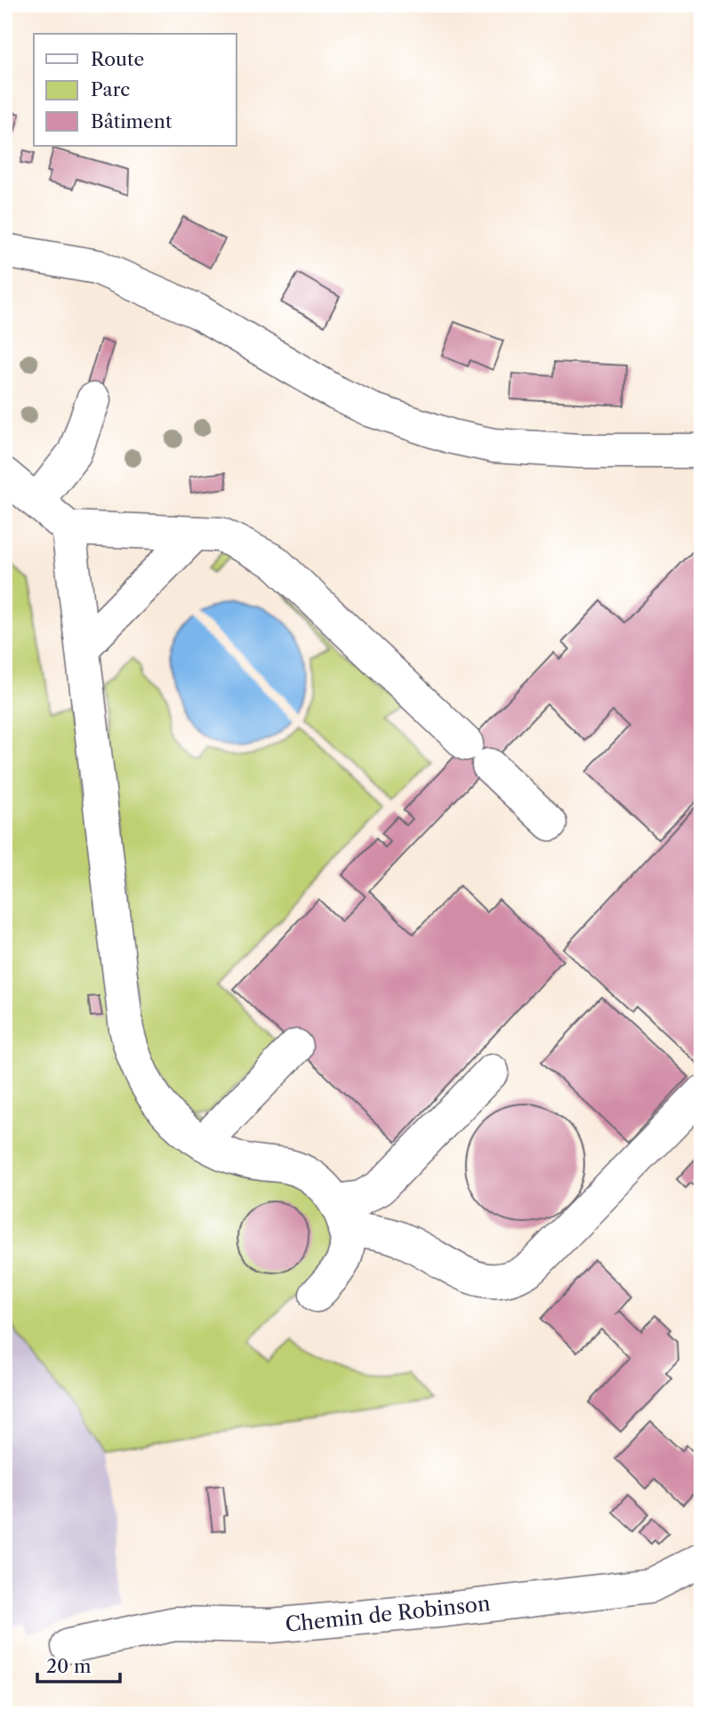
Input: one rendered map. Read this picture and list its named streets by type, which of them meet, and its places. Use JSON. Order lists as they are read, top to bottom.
{
  "streets": {
    "street": ["Chemin de Robinson"]
  },
  "legend": ["Route", "Parc", "Bâtiment"],
  "scale_bar": "20 m"
}
